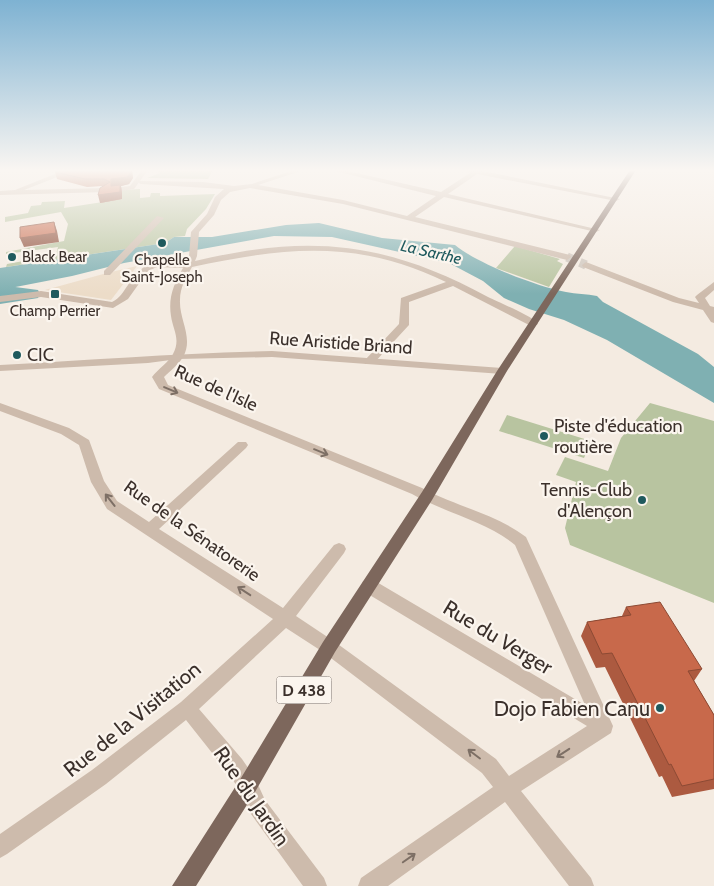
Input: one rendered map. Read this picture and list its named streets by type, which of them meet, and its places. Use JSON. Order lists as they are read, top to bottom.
{
  "streets": {
    "main road": ["D 438"],
    "street": [
      "Rue Aristide Briand",
      "Rue de l'Isle",
      "Rue de la Sénatorerie",
      "Rue du Verger",
      "Rue de la Visitation",
      "Rue du Jardin"
    ]
  },
  "crossings": [
    ["Rue Aristide Briand", "Rue de l'Isle"],
    ["Rue Aristide Briand", "D 438"],
    ["Rue de l'Isle", "D 438"],
    ["Rue de la Sénatorerie", "D 438"],
    ["Rue de la Sénatorerie", "Rue de la Visitation"],
    ["Rue du Verger", "D 438"],
    ["D 438", "Rue du Jardin"],
    ["Rue de la Visitation", "Rue du Jardin"]
  ],
  "one_way": ["Rue de l'Isle", "Rue de la Sénatorerie"],
  "water": ["La Sarthe"],
  "places": {
    "other": [
      "Chapelle Saint-Joseph",
      "Black Bear",
      "CIC",
      "Piste d'éducation routière",
      "Tennis-Club d'Alençon",
      "Dojo Fabien Canu"
    ],
    "transit": ["Champ Perrier"]
  }
}
